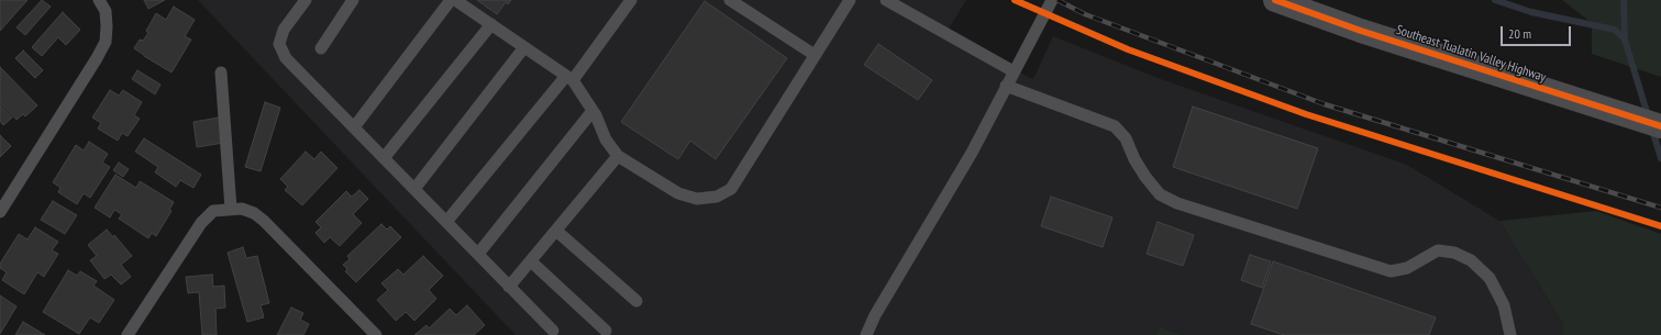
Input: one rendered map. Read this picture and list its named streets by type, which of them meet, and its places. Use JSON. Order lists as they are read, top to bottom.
{
  "streets": {
    "main road": ["Southeast Tualatin Valley Highway"]
  },
  "scale_bar": "20 m"
}
